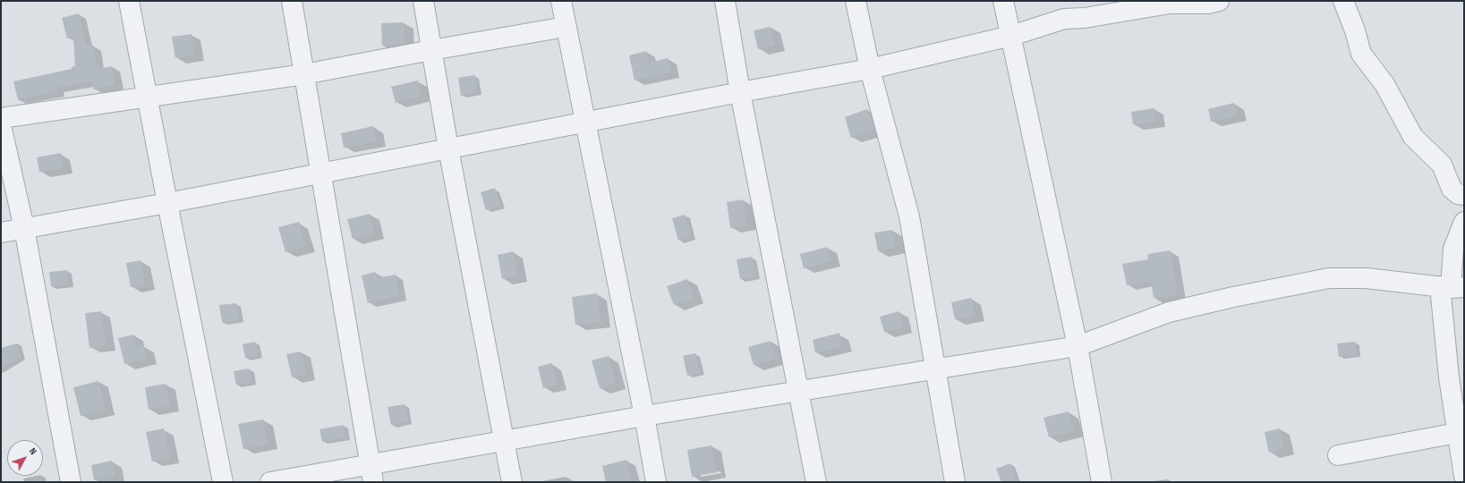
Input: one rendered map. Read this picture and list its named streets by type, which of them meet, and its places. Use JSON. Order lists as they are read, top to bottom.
{
  "north": "top right"
}
